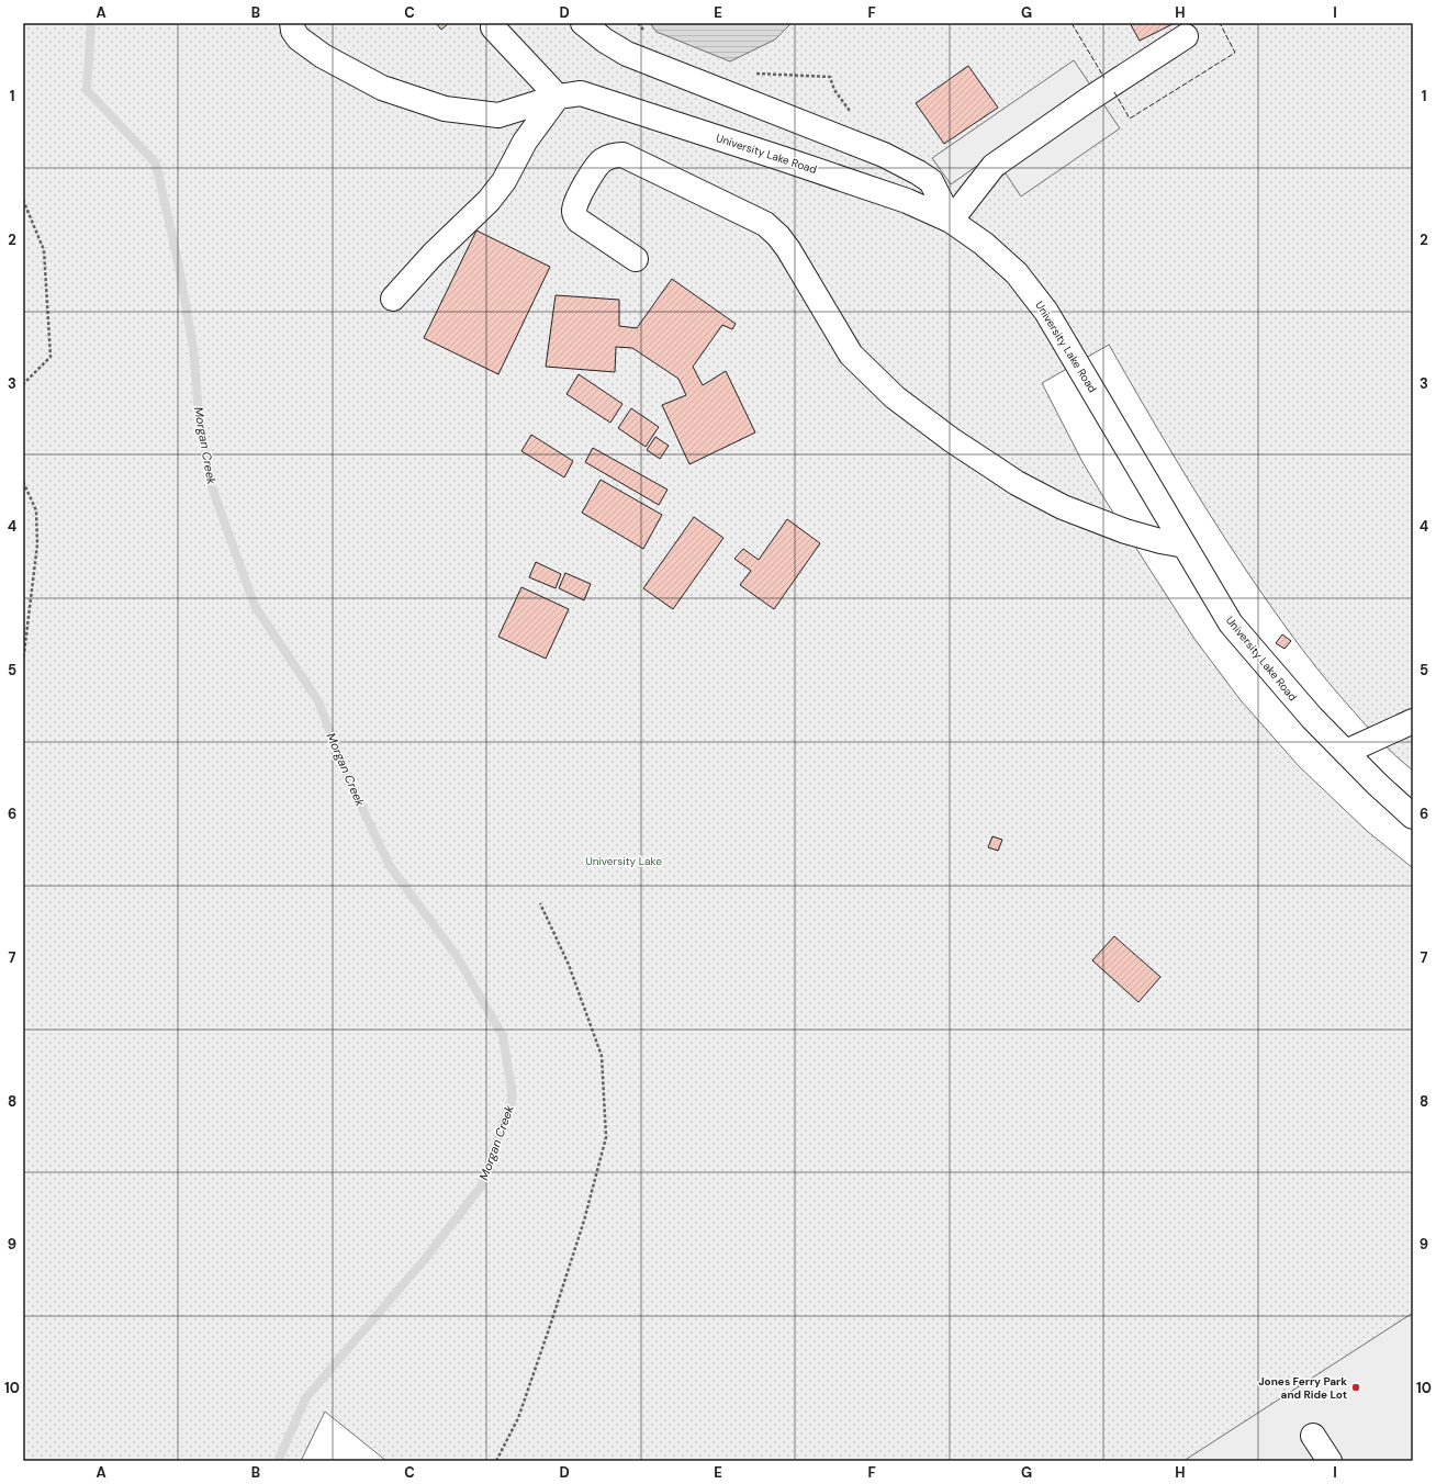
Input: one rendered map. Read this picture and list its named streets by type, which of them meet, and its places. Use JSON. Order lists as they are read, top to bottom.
{
  "streets": {
    "street": ["University Lake Road"]
  },
  "water": ["Morgan Creek"],
  "parks": ["University Lake"],
  "places": ["Jones Ferry Park and Ride Lot"],
  "grid": {
    "columns": [
      "A",
      "B",
      "C",
      "D",
      "E",
      "F",
      "G",
      "H",
      "I"
    ],
    "rows": [
      "1",
      "2",
      "3",
      "4",
      "5",
      "6",
      "7",
      "8",
      "9",
      "10"
    ]
  }
}
